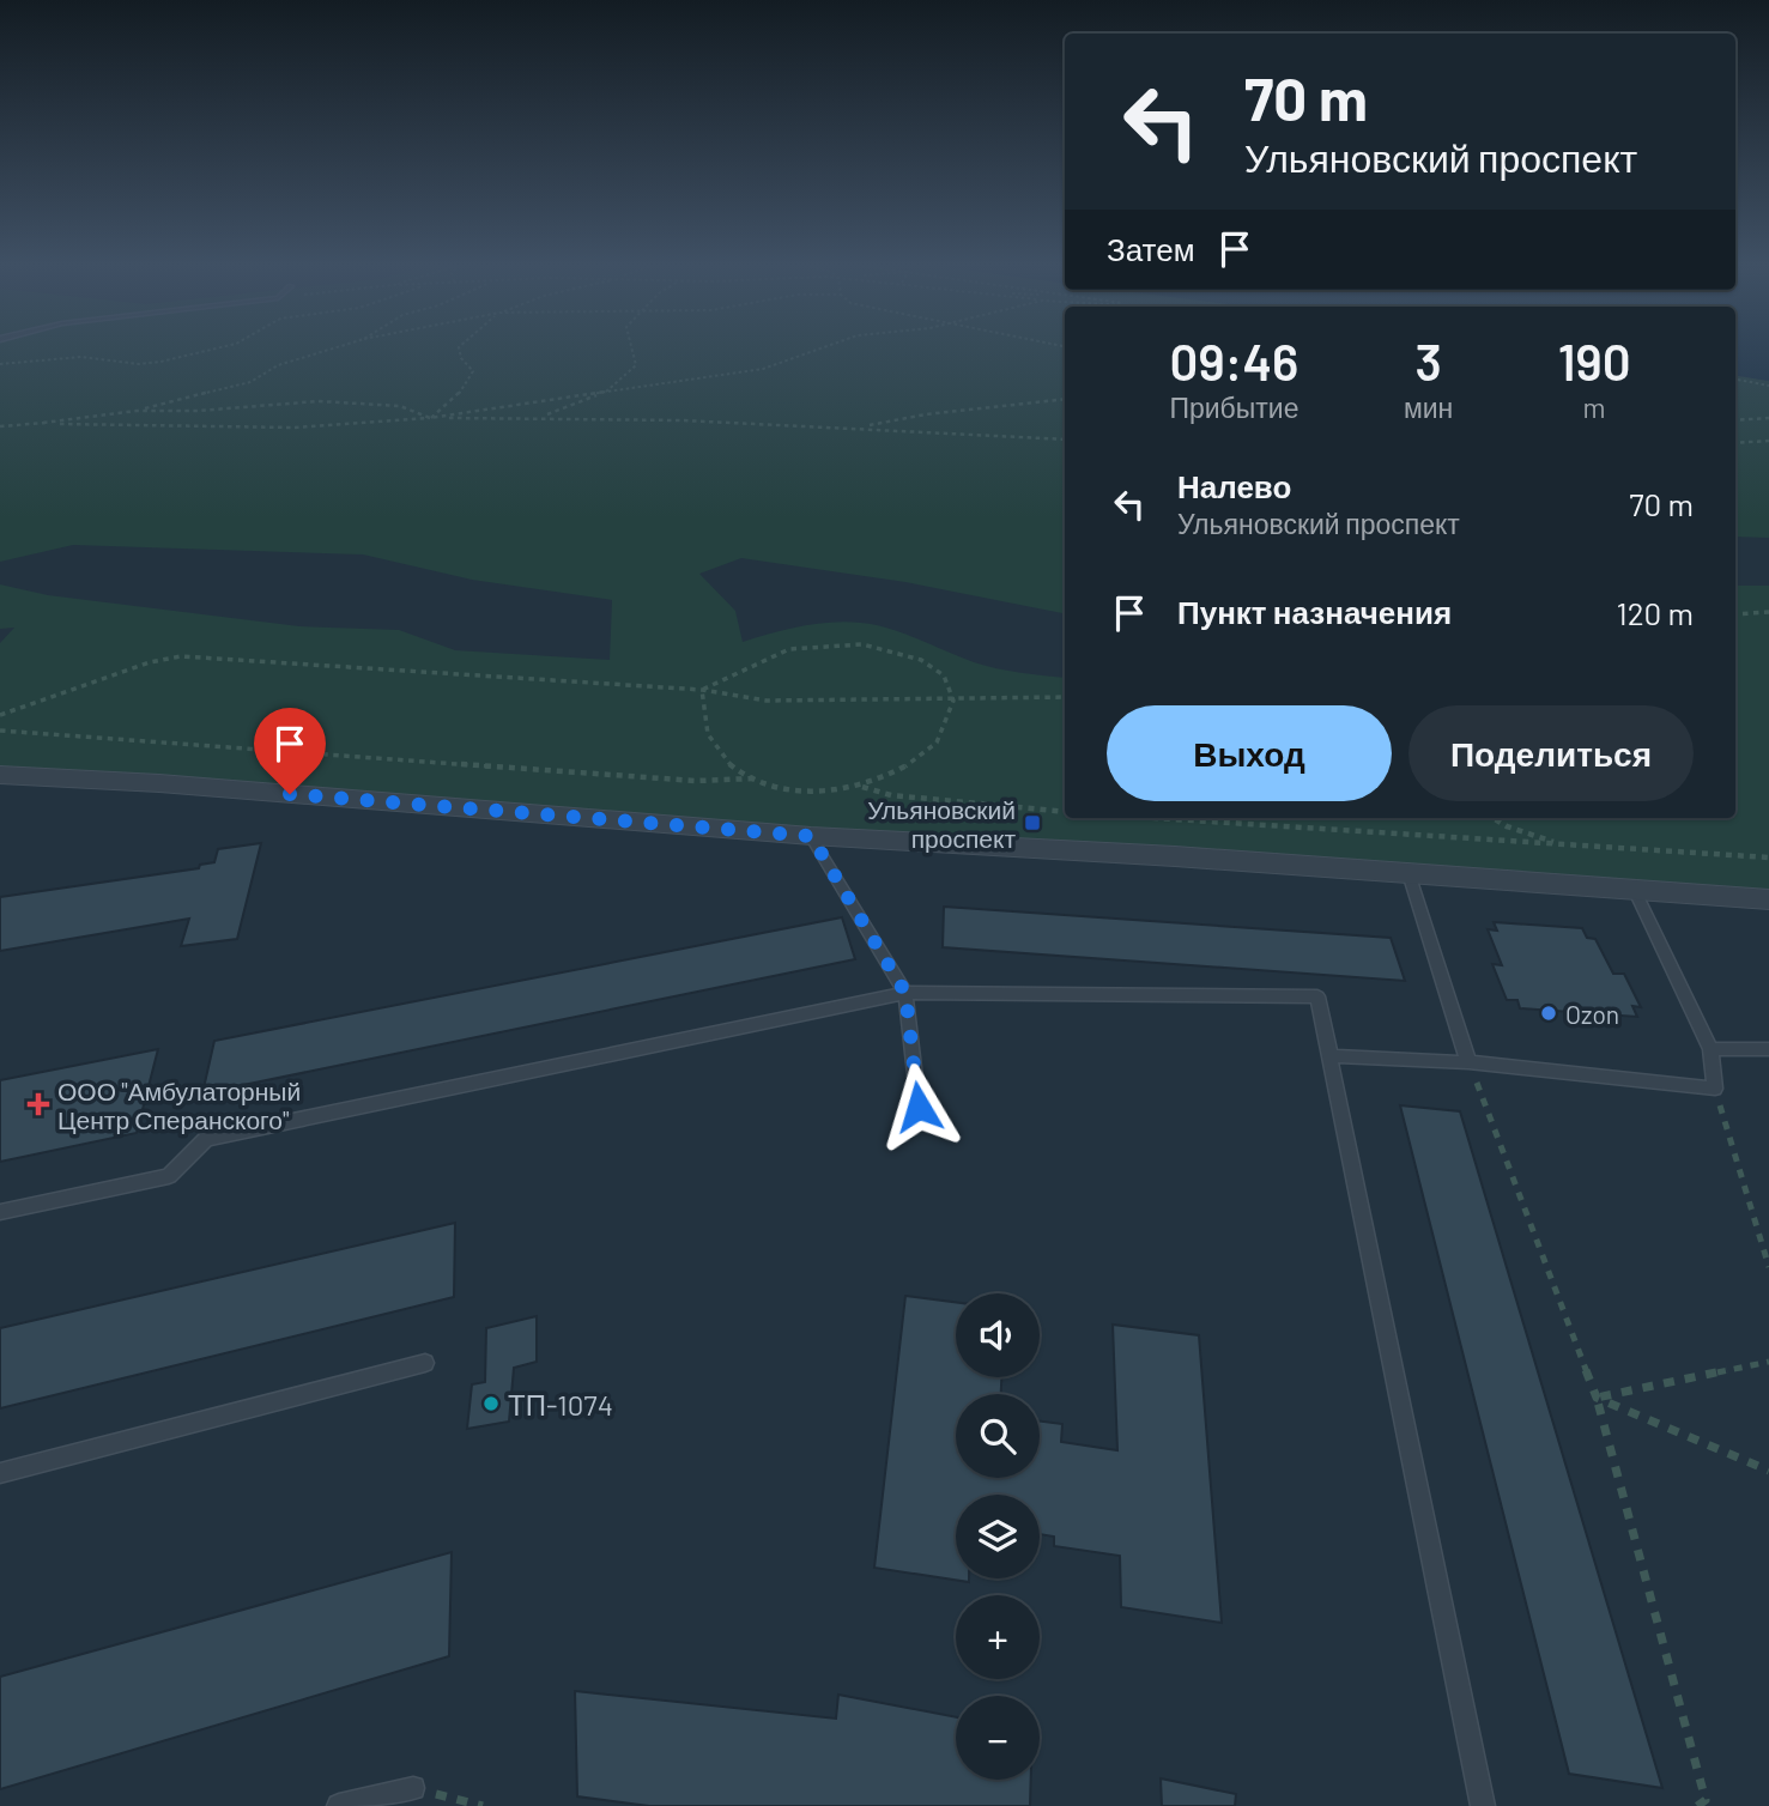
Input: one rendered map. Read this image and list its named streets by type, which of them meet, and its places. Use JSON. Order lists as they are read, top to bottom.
{
  "places": {
    "transit": ["Ульяновский проспект"],
    "other": ["Ozon", "ТП-1074"],
    "health": ["ООО \"Амбулаторный Центр Сперанского\""]
  },
  "page": {
    "turn": ["70 m", "Ульяновский проспект"],
    "then": "Затем",
    "eta": [
      "09:46",
      "Прибытие",
      "3",
      "мин",
      "190",
      "m"
    ],
    "list": [
      {
        "name": "Налево",
        "note": "Ульяновский проспект",
        "value": "70 m"
      },
      {
        "name": "Пункт назначения",
        "value": "120 m"
      }
    ],
    "buttons": ["Выход", "Поделиться"],
    "map_buttons": ["+", "−"]
  }
}
